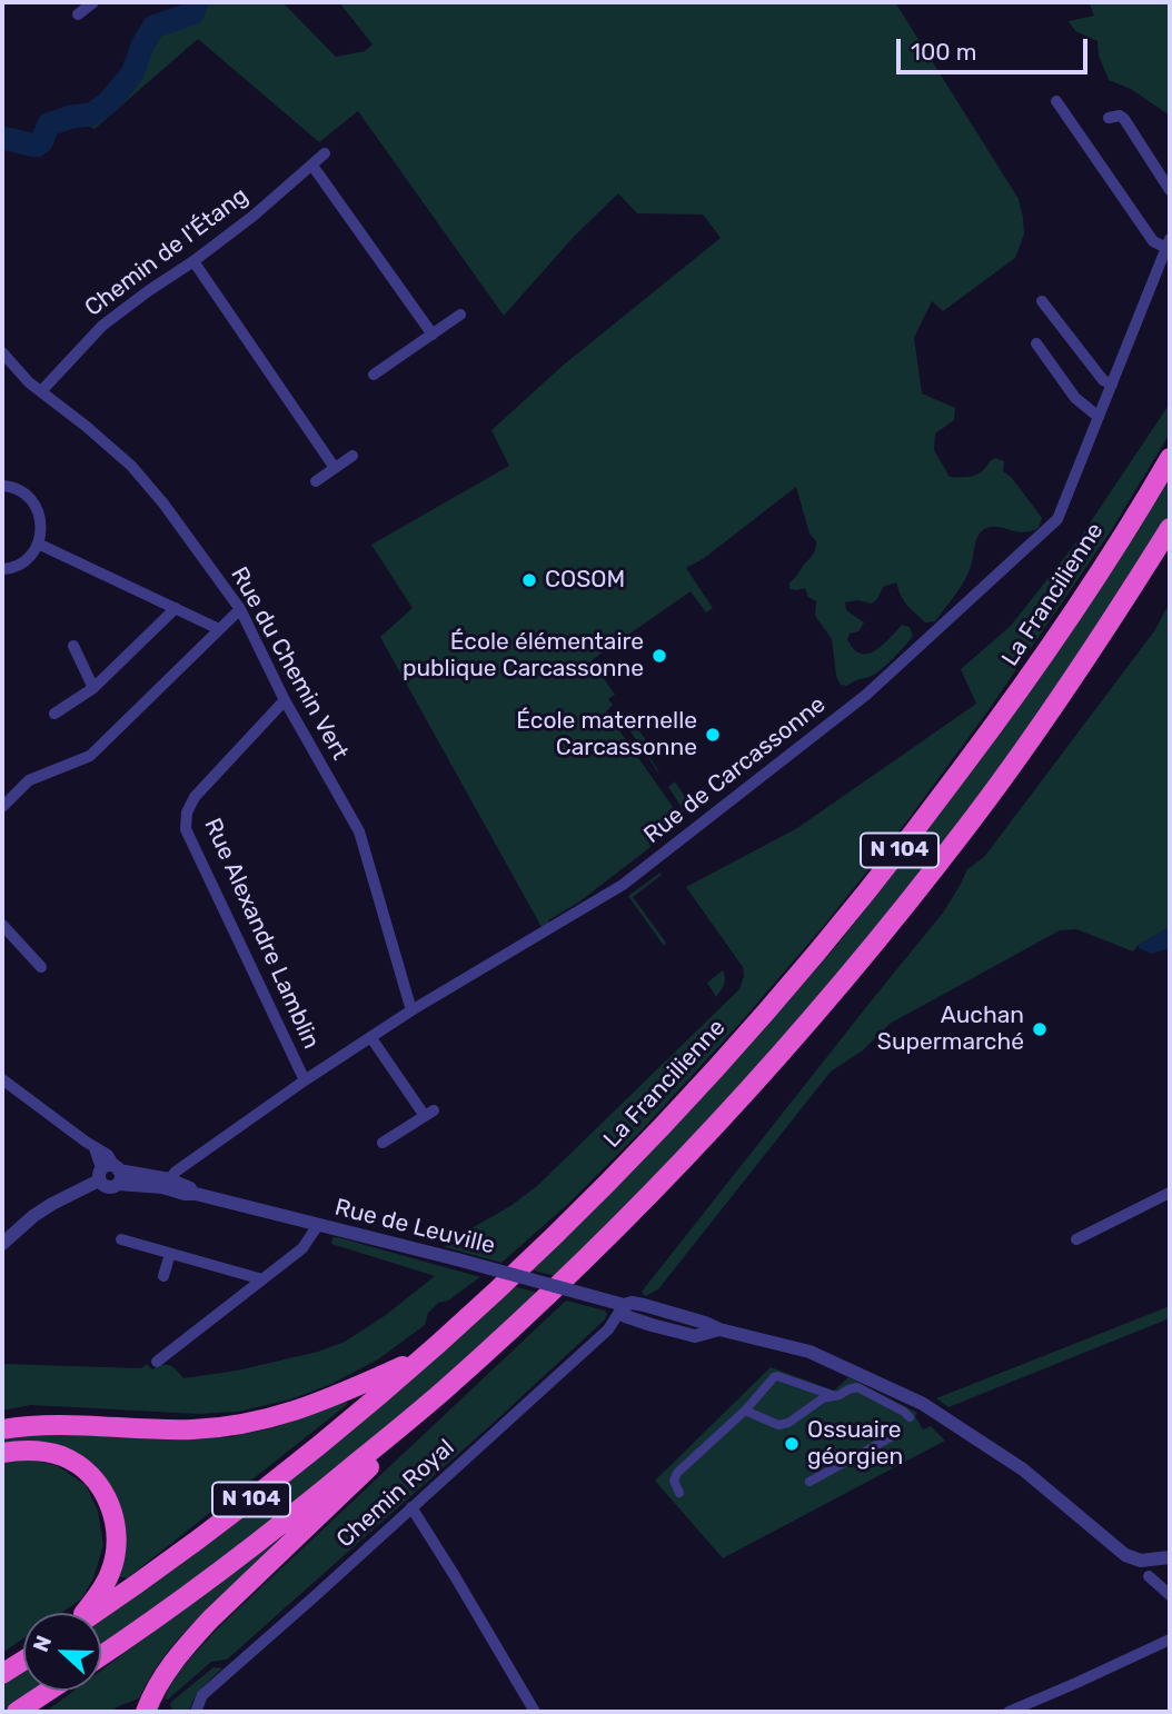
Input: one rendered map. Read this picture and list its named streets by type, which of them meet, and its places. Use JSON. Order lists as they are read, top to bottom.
{
  "streets": {
    "highway": ["La Francilienne", "N 104"],
    "street": [
      "Chemin de l'Étang",
      "Rue du Chemin Vert",
      "Rue de Carcassonne",
      "Rue Alexandre Lamblin",
      "Rue de Leuville",
      "Chemin Royal"
    ]
  },
  "crossings": [
    ["Chemin de l'Étang", "Rue du Chemin Vert"],
    ["Rue du Chemin Vert", "Rue de Carcassonne"],
    ["Rue du Chemin Vert", "Rue Alexandre Lamblin"],
    ["Rue de Carcassonne", "Rue Alexandre Lamblin"],
    ["Rue de Carcassonne", "Rue de Leuville"],
    ["Rue de Leuville", "Chemin Royal"]
  ],
  "places": [
    "COSOM",
    "École élémentaire publique Carcassonne",
    "École maternelle Carcassonne",
    "Auchan Supermarché",
    "Ossuaire géorgien"
  ],
  "scale_bar": "100 m",
  "north": "left"
}
